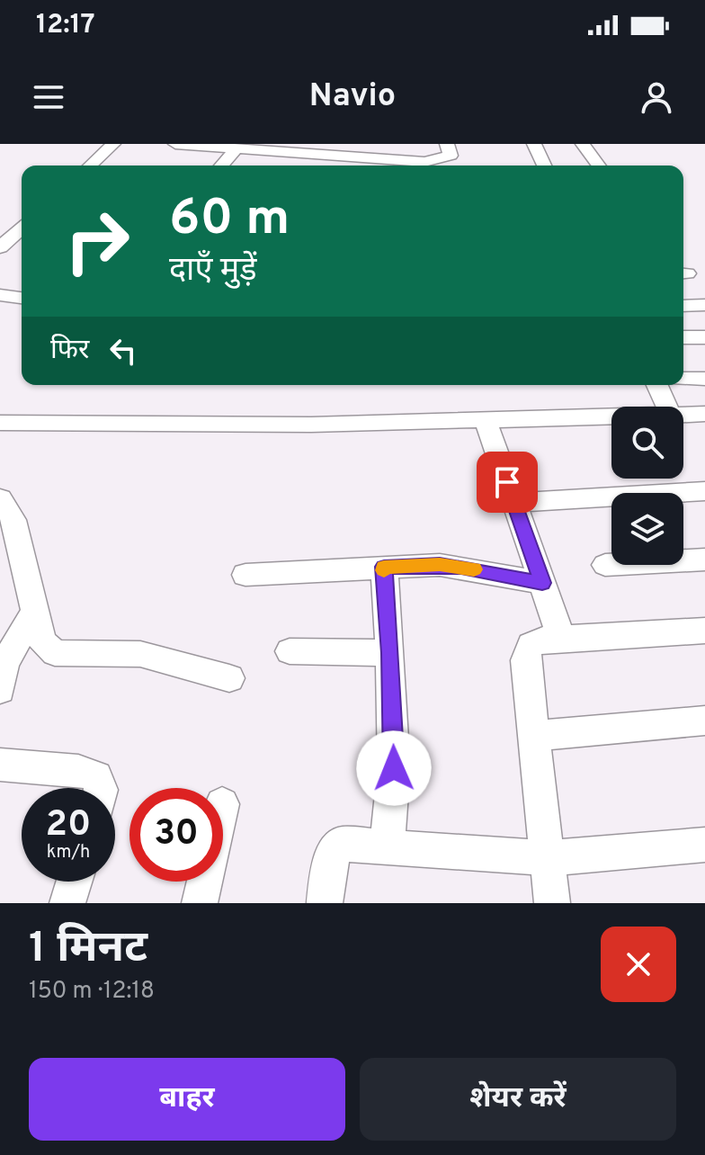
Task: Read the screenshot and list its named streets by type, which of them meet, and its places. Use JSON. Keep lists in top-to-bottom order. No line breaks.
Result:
{"page":{"status":"12:17","header":"Navio","turn":["60 m","दाएँ मुड़ें"],"then":"फिर","speed":"20 km/h","limit":"30","heading":["1 मिनट","150 m · 12:18"],"buttons":["बाहर","शेयर करें"]}}
